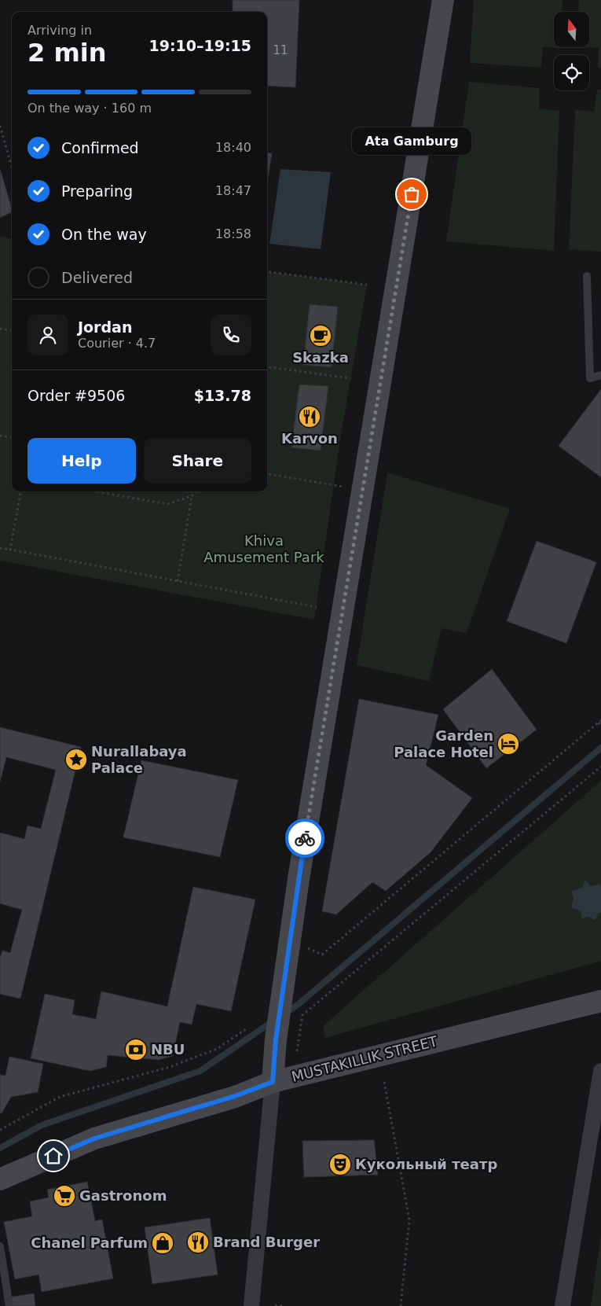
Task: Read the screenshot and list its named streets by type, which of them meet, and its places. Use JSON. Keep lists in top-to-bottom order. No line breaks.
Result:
{"streets":{"main road":["MUSTAKILLIK STREET"]},"parks":["Khiva Amusement Park"],"places":{"other":["Ata Gamburg"],"cafe":["Skazka"],"restaurant":["Karvon","Brand Burger"],"hotel":["Garden Palace Hotel"],"place":["Nurallabaya Palace"],"bank":["NBU"],"theatre":["Кукольный театр"],"supermarket":["Gastronom"],"shop":["Chanel Parfum"]},"house_numbers":["11"],"north":"top","page":{"heading":["2 min","Arriving in","19:10–19:15"],"panel":["Jordan","Courier · 4.7","Order #9506","$13.78"],"bar":"On the way · 160 m","list":[["Confirmed","18:40"],["Preparing","18:47"],["On the way","18:58"],"Delivered"],"bubble":"Ata Gamburg","buttons":["Help","Share"]}}
